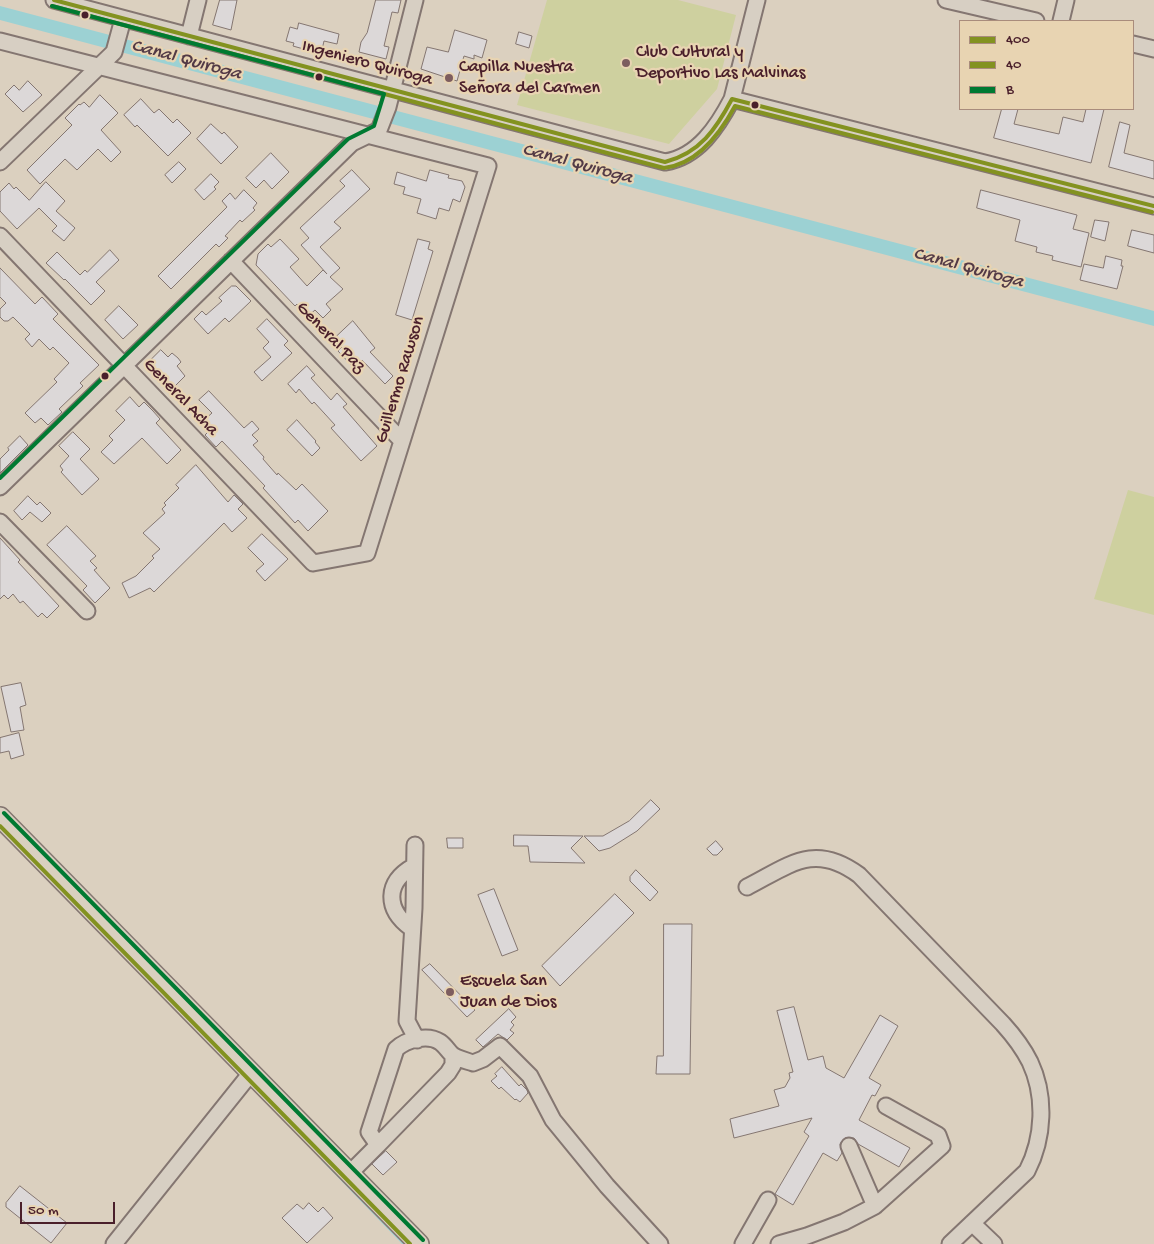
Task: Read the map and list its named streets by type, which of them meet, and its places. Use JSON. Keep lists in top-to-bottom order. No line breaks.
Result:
{"streets":{"street":["Ingeniero Quiroga","General Paz","Guillermo Rawson","General Acha"]},"crossings":[["General Paz","Guillermo Rawson"],["Guillermo Rawson","General Acha"]],"water":["Canal Quiroga"],"places":["Club Cultural y Deportivo Las Malvinas","Capilla Nuestra Señora del Carmen","Escuela San Juan de Dios"],"lines":["transit line 400","transit line 40","transit line B"],"legend":["400","40","B"],"scale_bar":"50 m"}
